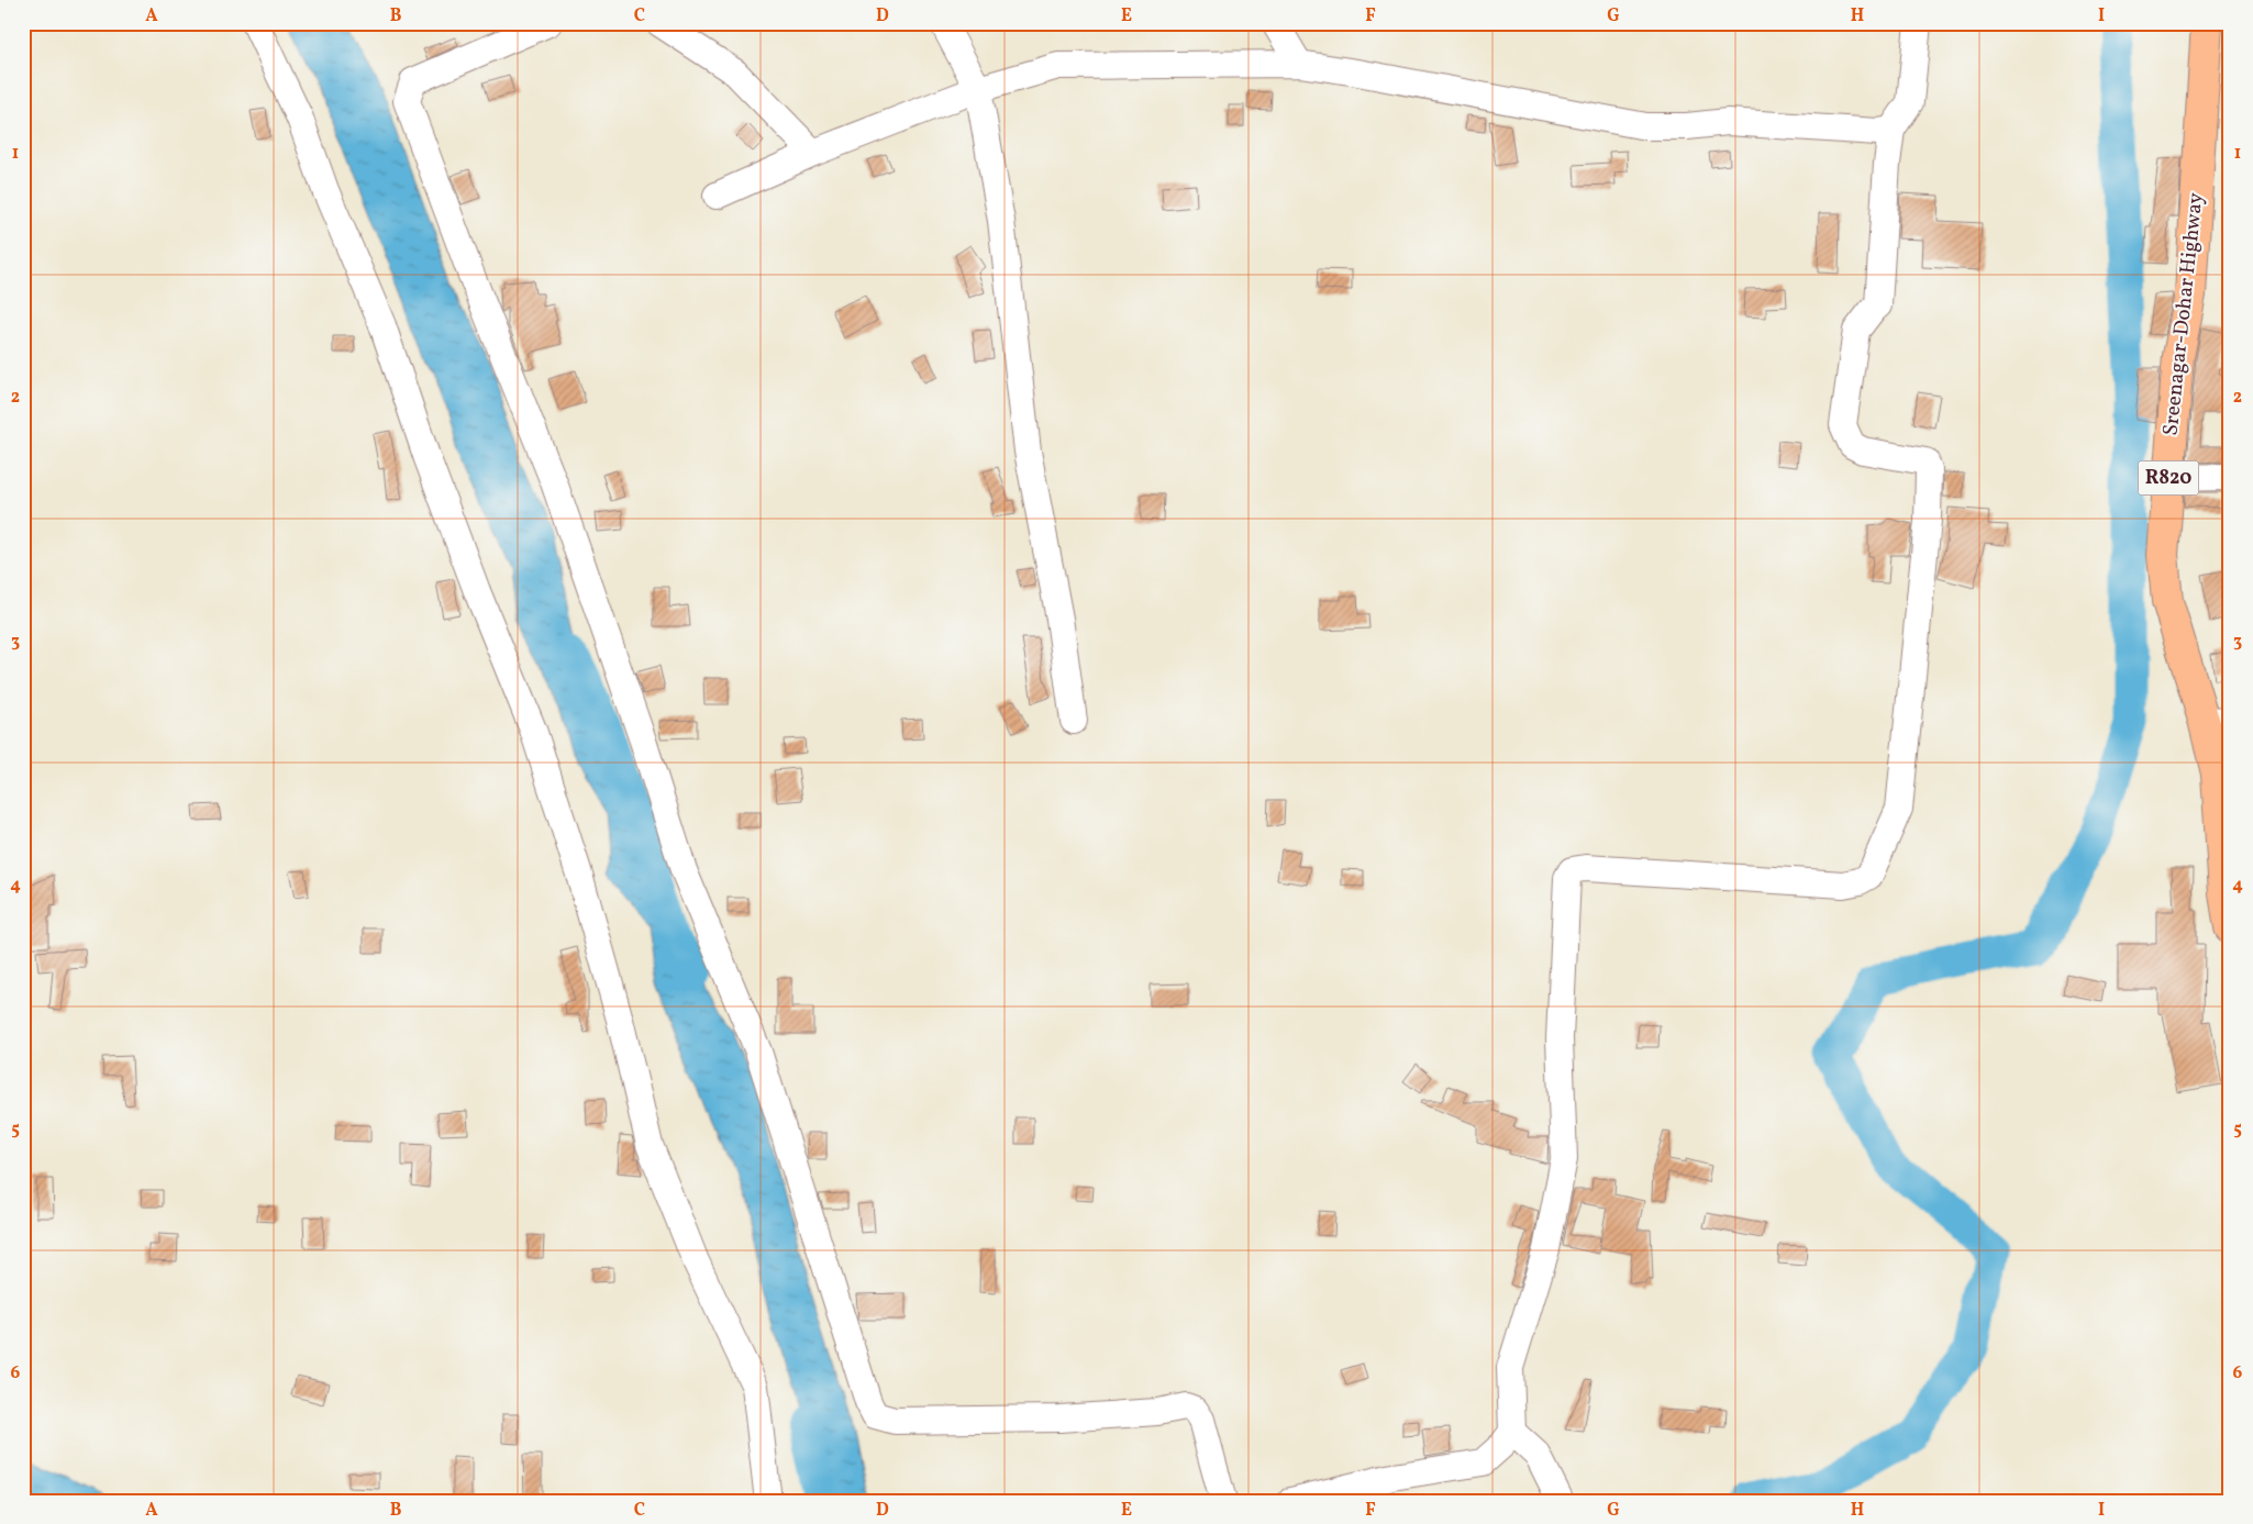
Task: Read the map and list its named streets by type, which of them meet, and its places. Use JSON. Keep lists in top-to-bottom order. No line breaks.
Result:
{"streets":{"main road":["Sreenagar-Dohar Highway","R820"]},"grid":{"columns":["A","B","C","D","E","F","G","H","I"],"rows":["1","2","3","4","5","6"]}}
